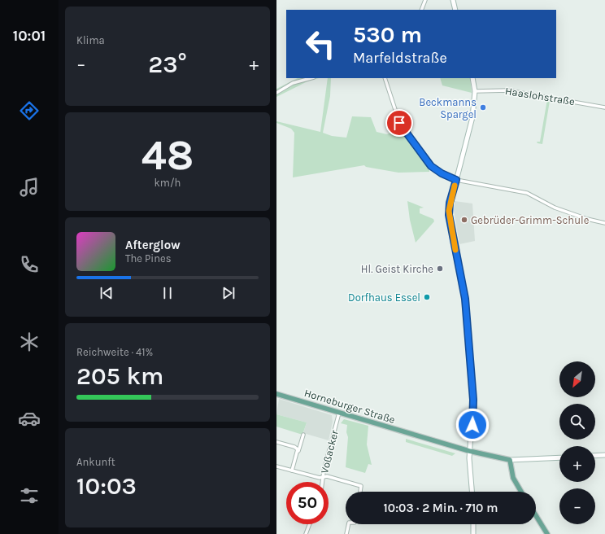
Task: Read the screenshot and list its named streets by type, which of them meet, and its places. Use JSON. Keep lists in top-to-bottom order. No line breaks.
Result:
{"streets":{"main road":["Horneburger Straße"],"street":["Haaslohstraße","Voßacker"]},"crossings":[["Horneburger Straße","Voßacker"]],"places":["Beckmanns Spargel","Gebrüder-Grimm-Schule","Hl. Geist Kirche","Dorfhaus Essel"],"north":"bottom left","page":{"tabs":"10:01","tile":["Klima",["48","km/h"],["Reichweite · 41%","205 km"],["Ankunft","10:03"]],"turn":["530 m","Marfeldstraße"],"heat":["−","23°","+"],"song":["Afterglow","The Pines"],"map_buttons":["+","−"],"limit":"50","trip":"10:03 · 2 Min. · 710 m"}}
